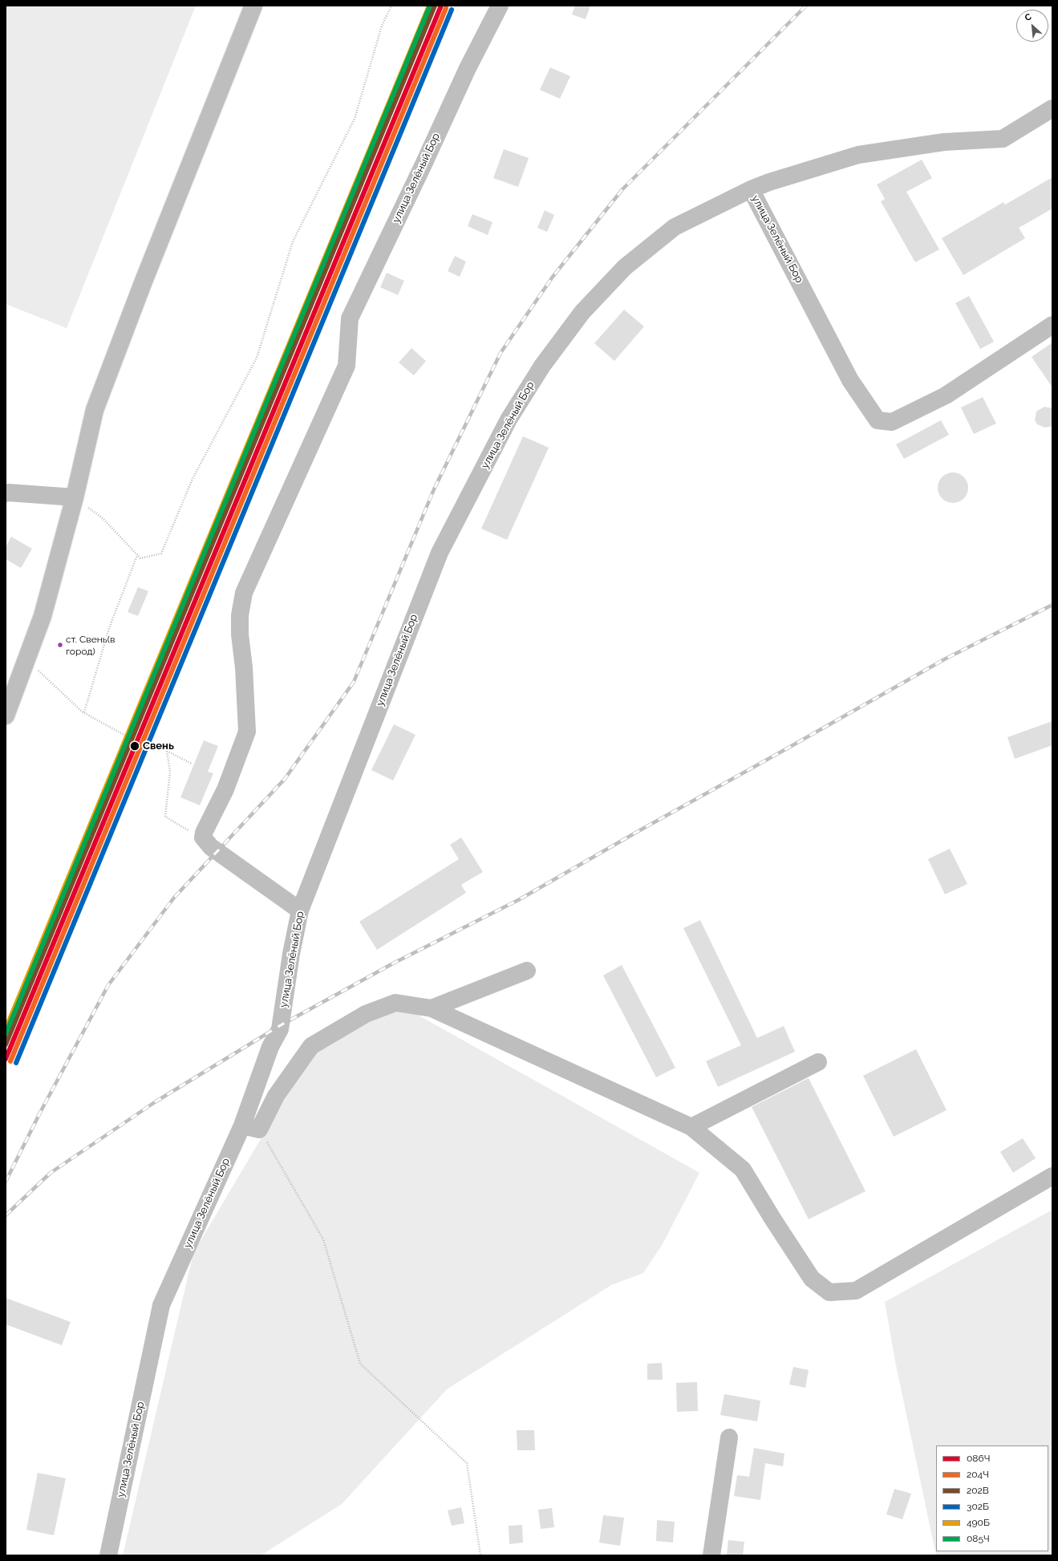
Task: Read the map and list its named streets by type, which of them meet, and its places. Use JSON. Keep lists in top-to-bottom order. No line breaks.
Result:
{"streets":{"street":["улица Зелёный Бор"]},"places":["ст. Свень(в город)","Свень"],"lines":["transit line 086Ч","transit line 202В","transit line 490Б","transit line 085Ч","transit line 204Ч","transit line 302Б"],"legend":["086Ч","204Ч","202В","302Б","490Б","085Ч"],"north":"top left"}
